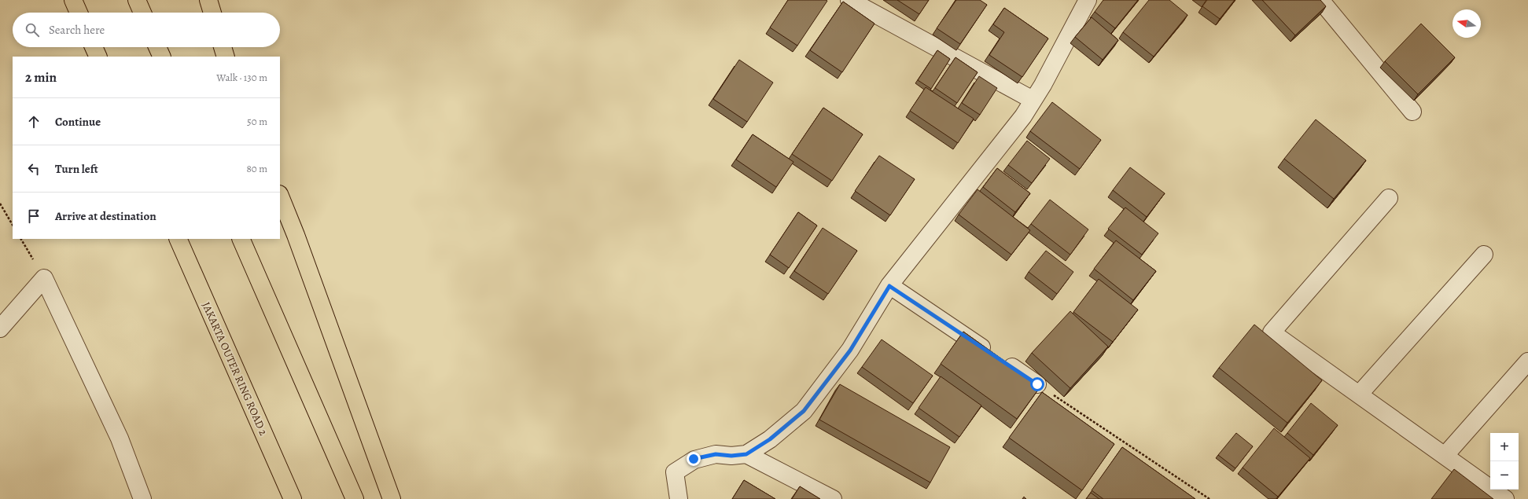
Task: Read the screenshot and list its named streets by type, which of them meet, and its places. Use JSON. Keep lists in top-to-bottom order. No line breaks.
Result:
{"streets":{"highway":["JAKARTA OUTER RING ROAD 2"]},"north":"left","page":{"search":"Search here","heading":["2 min","Walk · 130 m"],"list":[["Continue","50 m"],["Turn left","80 m"],"Arrive at destination"],"map_buttons":["+","−"]}}
